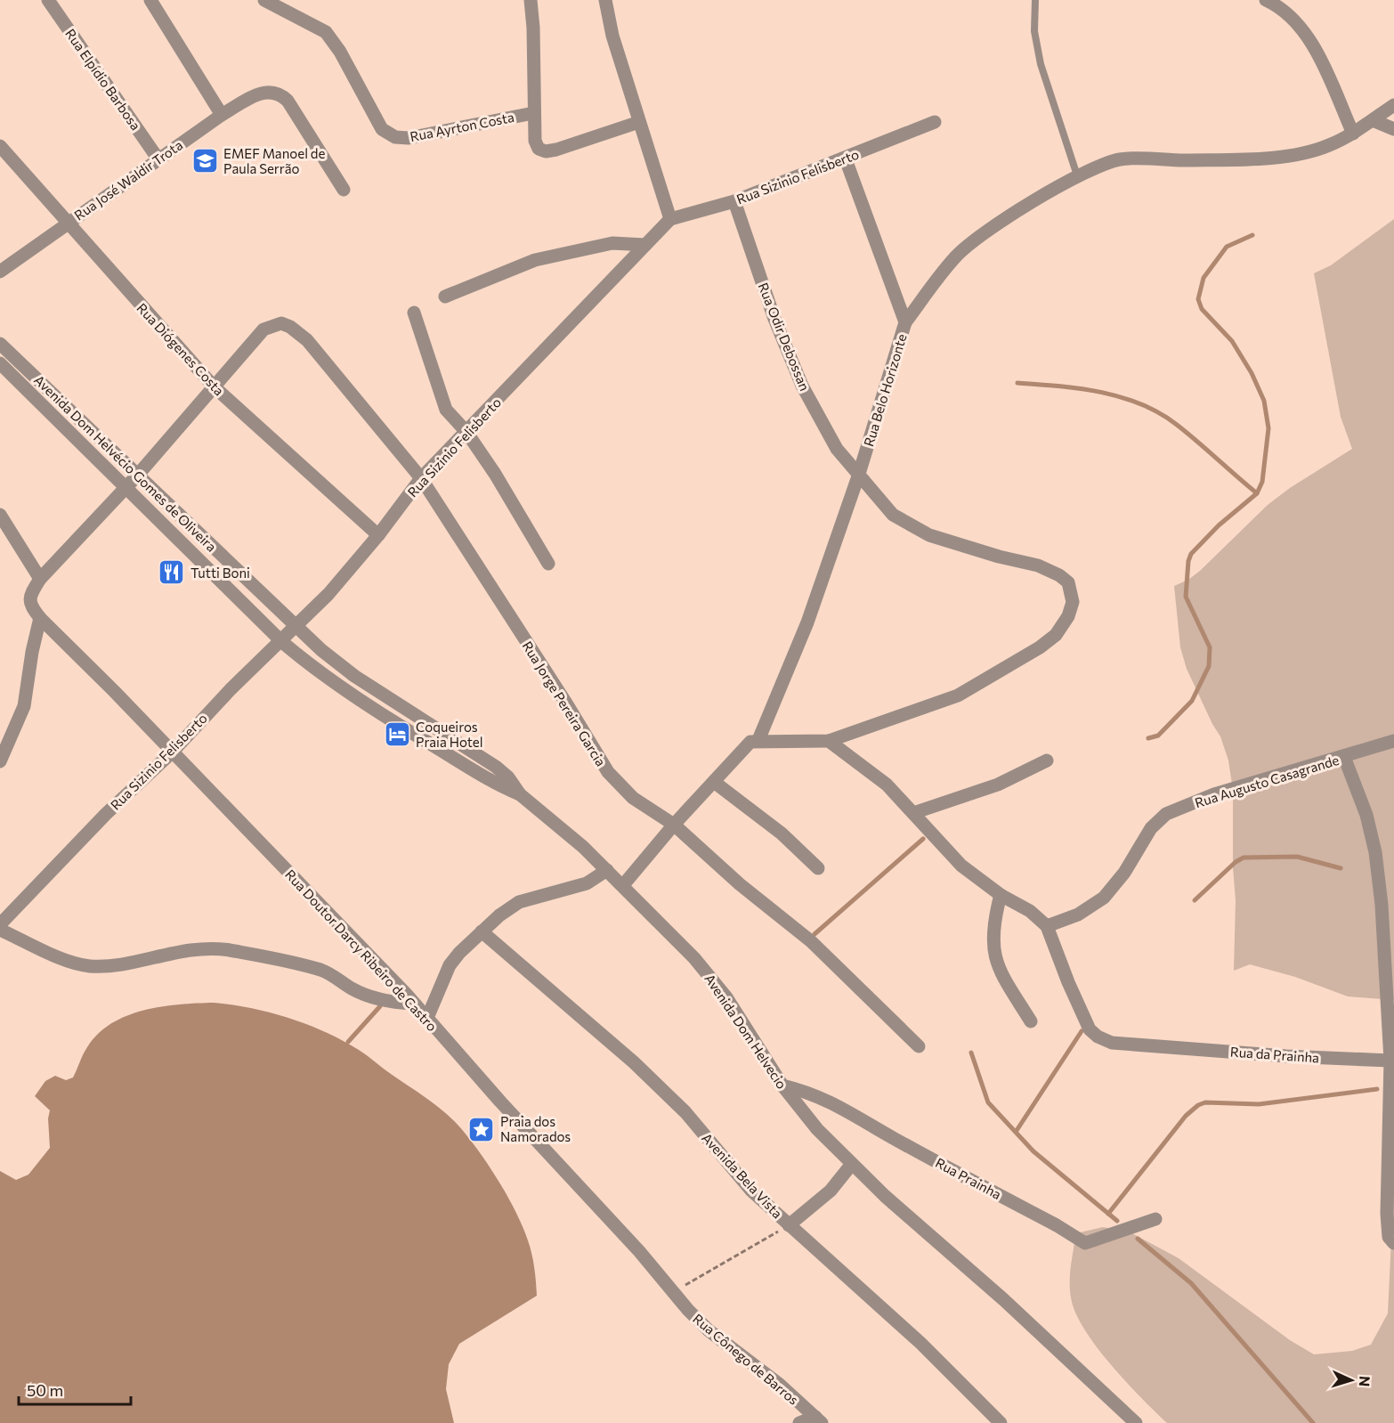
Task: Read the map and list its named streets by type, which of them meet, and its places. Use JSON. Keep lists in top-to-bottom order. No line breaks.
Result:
{"streets":{"street":["Rua Elpídio Barbosa","Rua Ayrton Costa","Rua Sizinio Felisberto","Rua José Waldir Trota","Rua Odir Debossan","Rua Diógenes Costa","Rua Belo Horizonte","Avenida Dom Helvécio Gomes de Oliveira","Rua Jorge Pereira Garcia","Rua Augusto Casagrande","Rua Doutor Darcy Ribeiro de Castro","Avenida Dom Helvecio","Rua da Prainha","Avenida Bela Vista","Rua Prainha","Rua Cônego de Barros"]},"crossings":[["Rua Elpídio Barbosa","Rua José Waldir Trota"],["Rua Sizinio Felisberto","Rua Odir Debossan"],["Rua Sizinio Felisberto","Rua Diógenes Costa"],["Rua Sizinio Felisberto","Rua Belo Horizonte"],["Rua Sizinio Felisberto","Avenida Dom Helvécio Gomes de Oliveira"],["Rua Sizinio Felisberto","Rua Jorge Pereira Garcia"],["Rua Sizinio Felisberto","Rua Doutor Darcy Ribeiro de Castro"],["Rua José Waldir Trota","Rua Diógenes Costa"],["Rua Odir Debossan","Rua Belo Horizonte"],["Rua Diógenes Costa","Rua Jorge Pereira Garcia"],["Avenida Dom Helvécio Gomes de Oliveira","Avenida Dom Helvecio"],["Rua Augusto Casagrande","Rua da Prainha"],["Rua Doutor Darcy Ribeiro de Castro","Rua Cônego de Barros"],["Avenida Dom Helvecio","Rua Prainha"]],"places":{"school or university":["EMEF Manoel de Paula Serrão"],"restaurant":["Tutti Boni"],"hotel":["Coqueiros Praia Hotel"],"place":["Praia dos Namorados"]},"scale_bar":"50 m","north":"right"}
